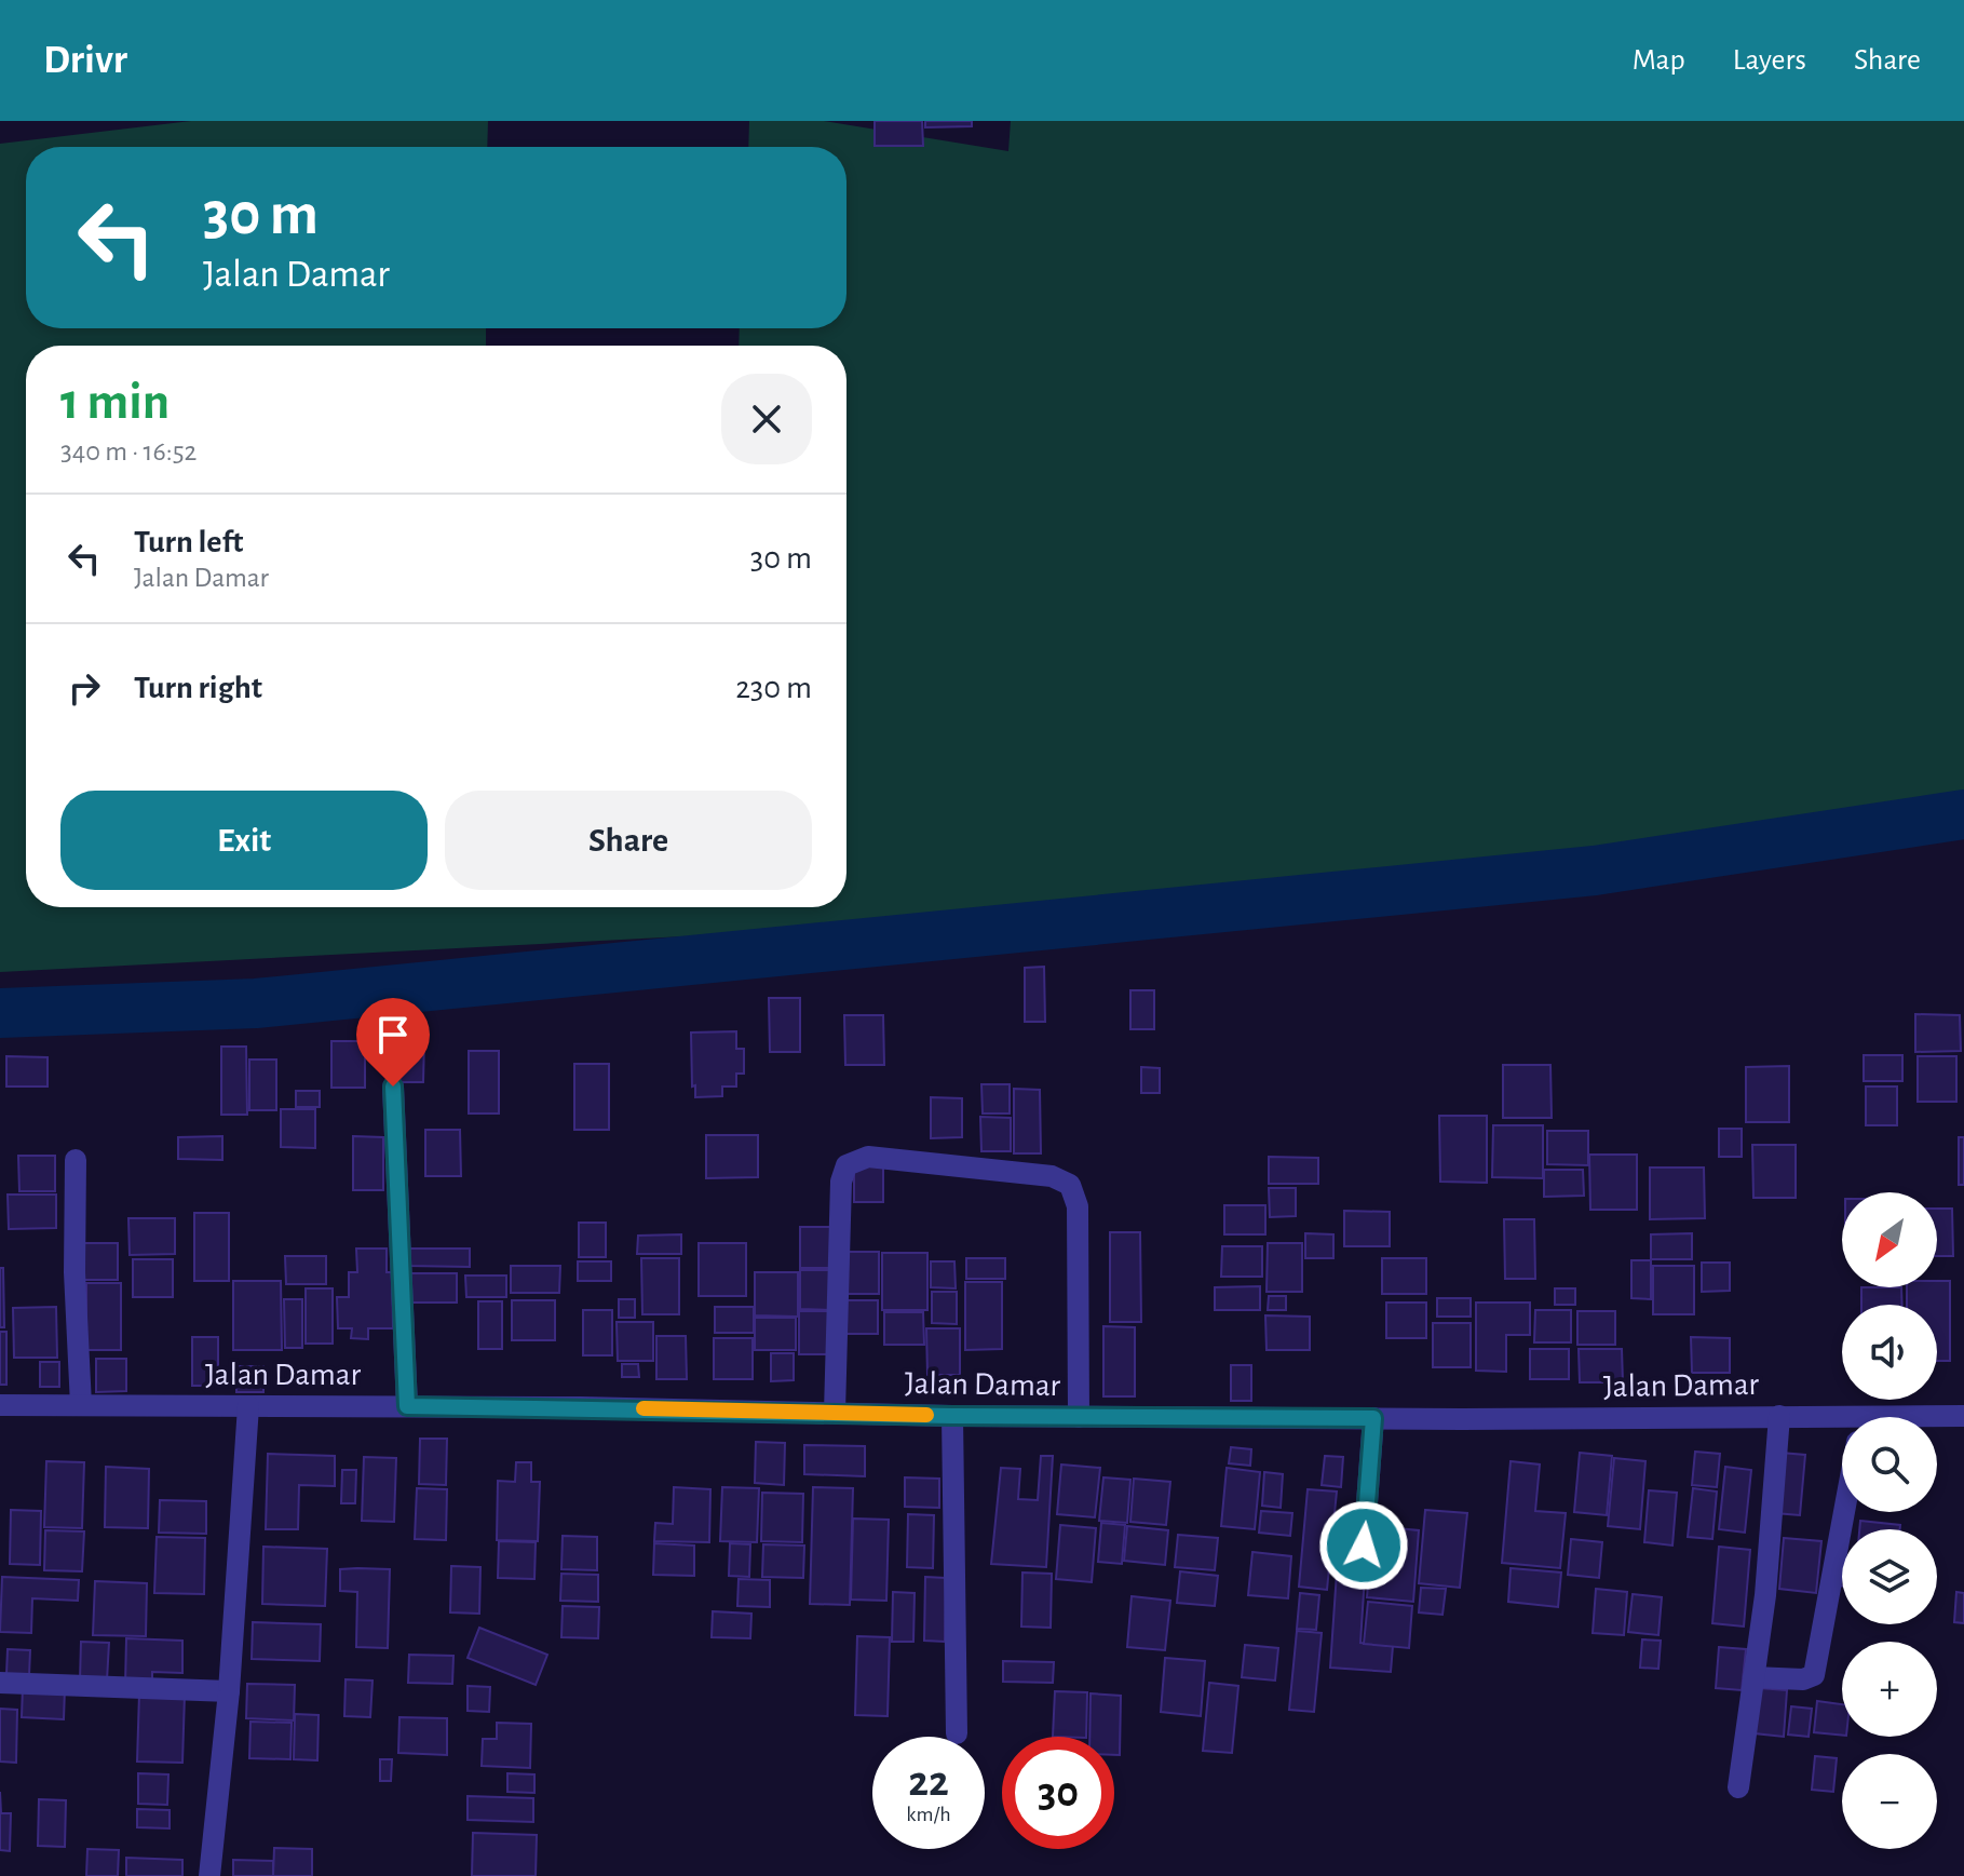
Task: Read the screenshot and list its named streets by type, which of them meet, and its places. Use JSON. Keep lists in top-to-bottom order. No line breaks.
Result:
{"streets":{"street":["Jalan Damar"]},"north":"bottom left","page":{"header":"Drivr","nav":["Map","Layers","Share"],"turn":["30 m","Jalan Damar"],"heading":["1 min","340 m · 16:52"],"list":[{"name":"Turn left","note":"Jalan Damar","value":"30 m"},{"name":"Turn right","value":"230 m"}],"buttons":["Exit","Share"],"map_buttons":["+","−"],"speed":"22 km/h","limit":"30"}}
